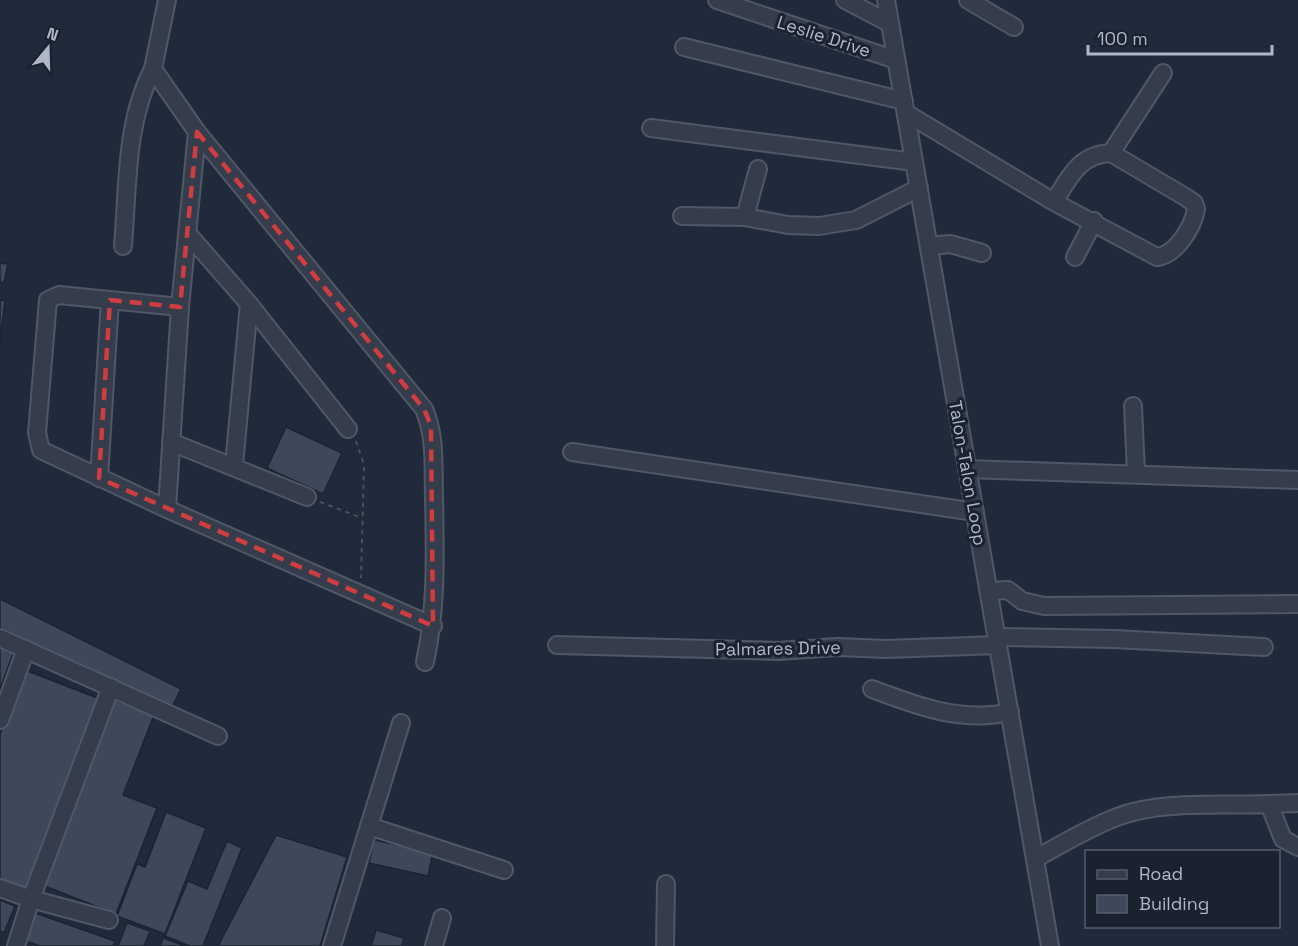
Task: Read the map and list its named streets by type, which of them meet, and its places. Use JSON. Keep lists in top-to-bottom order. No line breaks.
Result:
{"streets":{"street":["Leslie Drive","Talon-Talon Loop","Palmares Drive"]},"crossings":[["Leslie Drive","Talon-Talon Loop"],["Talon-Talon Loop","Palmares Drive"]],"legend":["Road","Building"],"scale_bar":"100 m","north":"top"}
